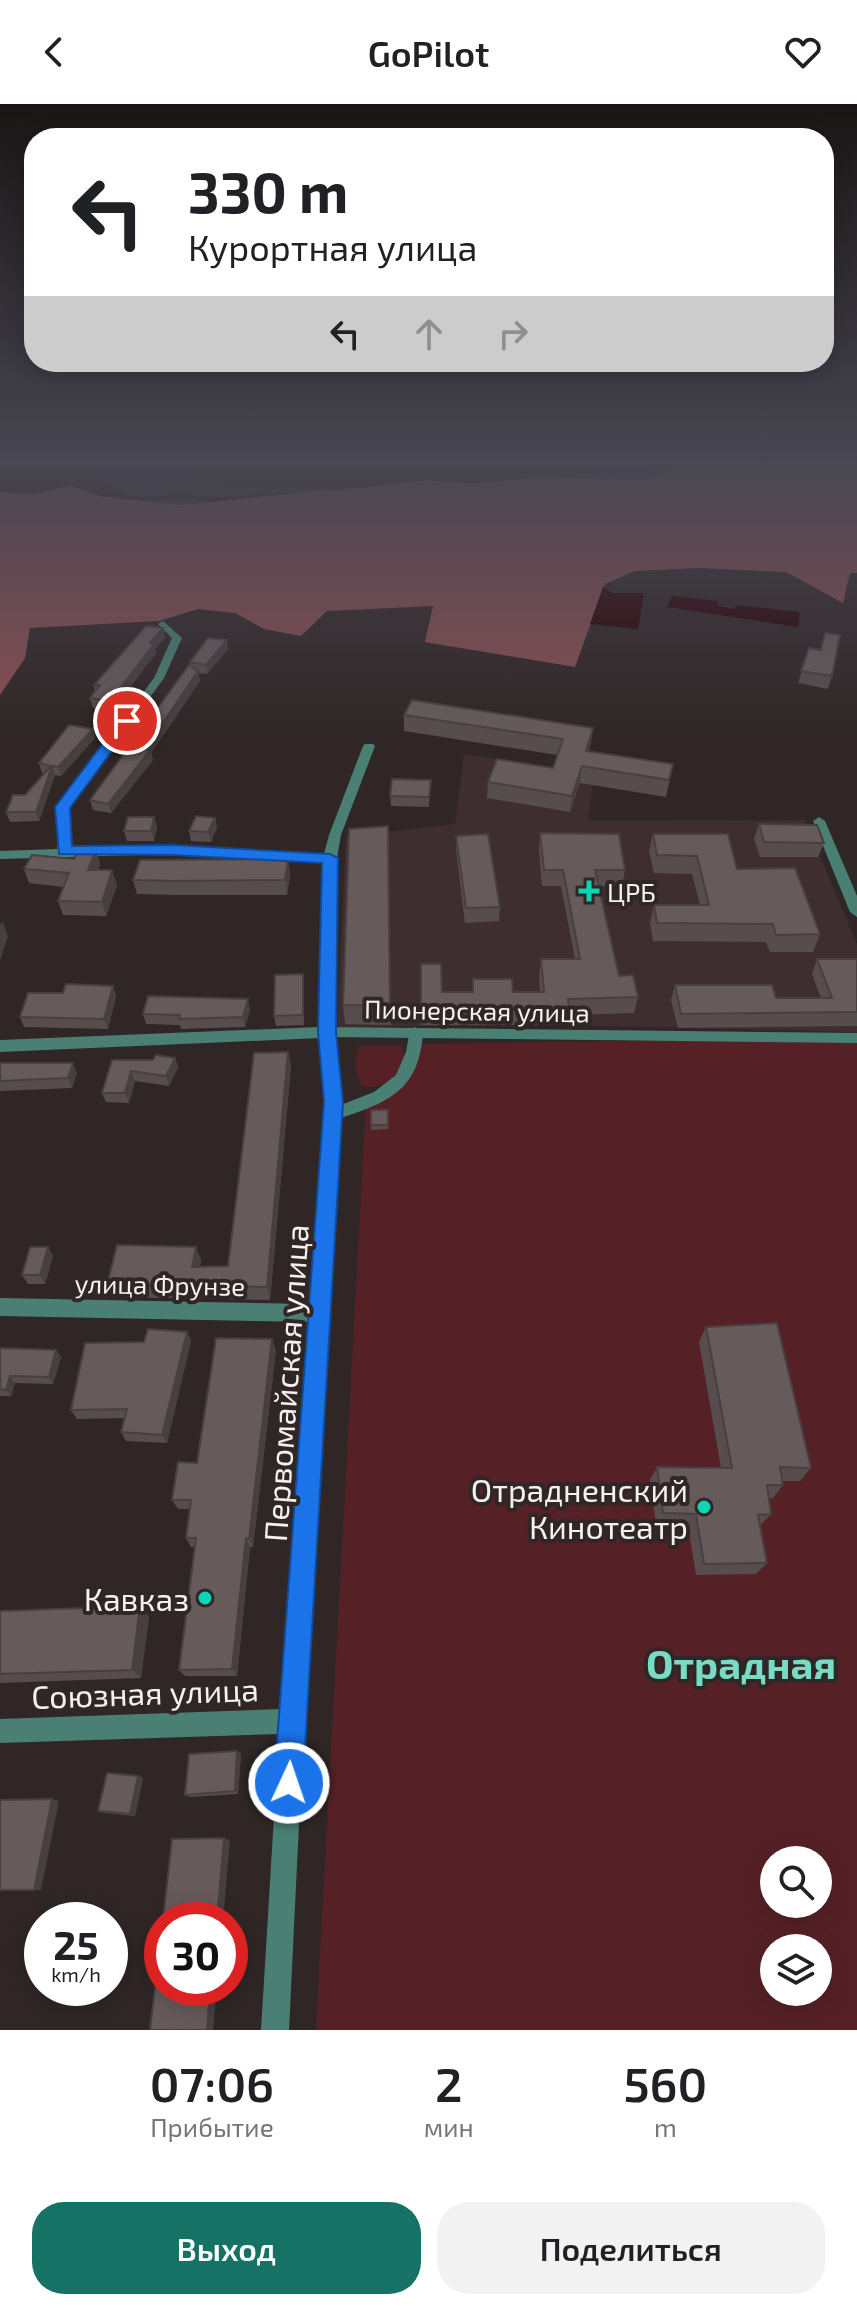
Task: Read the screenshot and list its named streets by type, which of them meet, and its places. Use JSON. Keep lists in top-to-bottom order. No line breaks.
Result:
{"streets":{"street":["Пионерская улица","улица Фрунзе","Первомайская улица","Союзная улица"]},"crossings":[["Пионерская улица","Первомайская улица"],["улица Фрунзе","Первомайская улица"],["Первомайская улица","Союзная улица"]],"districts":["Отрадная"],"places":{"health":["ЦРБ"],"other":["Отрадненский Кинотеатр","Кавказ"]},"page":{"header":"GoPilot","turn":["330 m","Курортная улица"],"speed":"25 km/h","limit":"30","eta":["07:06","Прибытие","2","мин","560","m"],"buttons":["Выход","Поделиться"]}}
